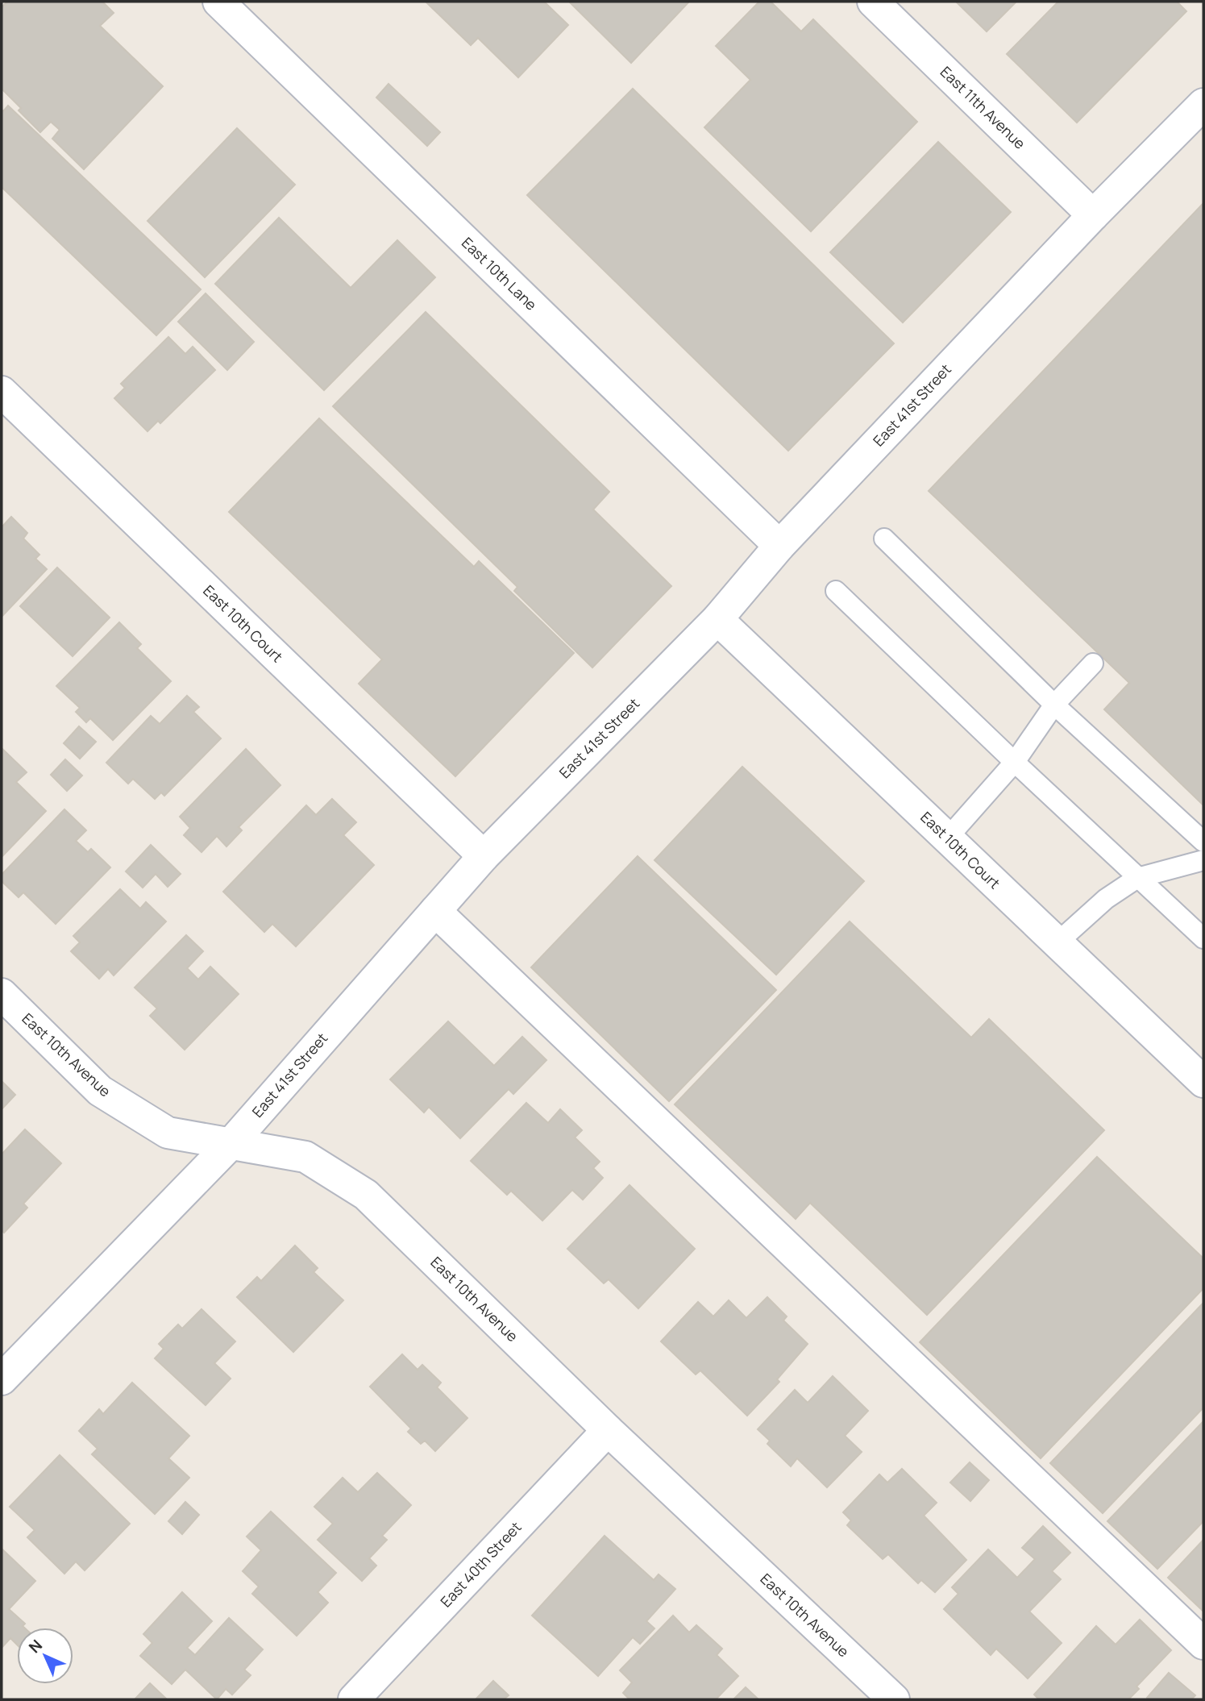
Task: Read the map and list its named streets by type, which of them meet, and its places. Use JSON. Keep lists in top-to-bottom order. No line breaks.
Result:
{"streets":{"street":["East 11th Avenue","East 10th Lane","East 41st Street","East 10th Court","East 10th Avenue","East 40th Street"]},"crossings":[["East 11th Avenue","East 41st Street"],["East 10th Lane","East 41st Street"],["East 41st Street","East 10th Court"],["East 41st Street","East 10th Avenue"],["East 10th Avenue","East 40th Street"]],"north":"top left"}
